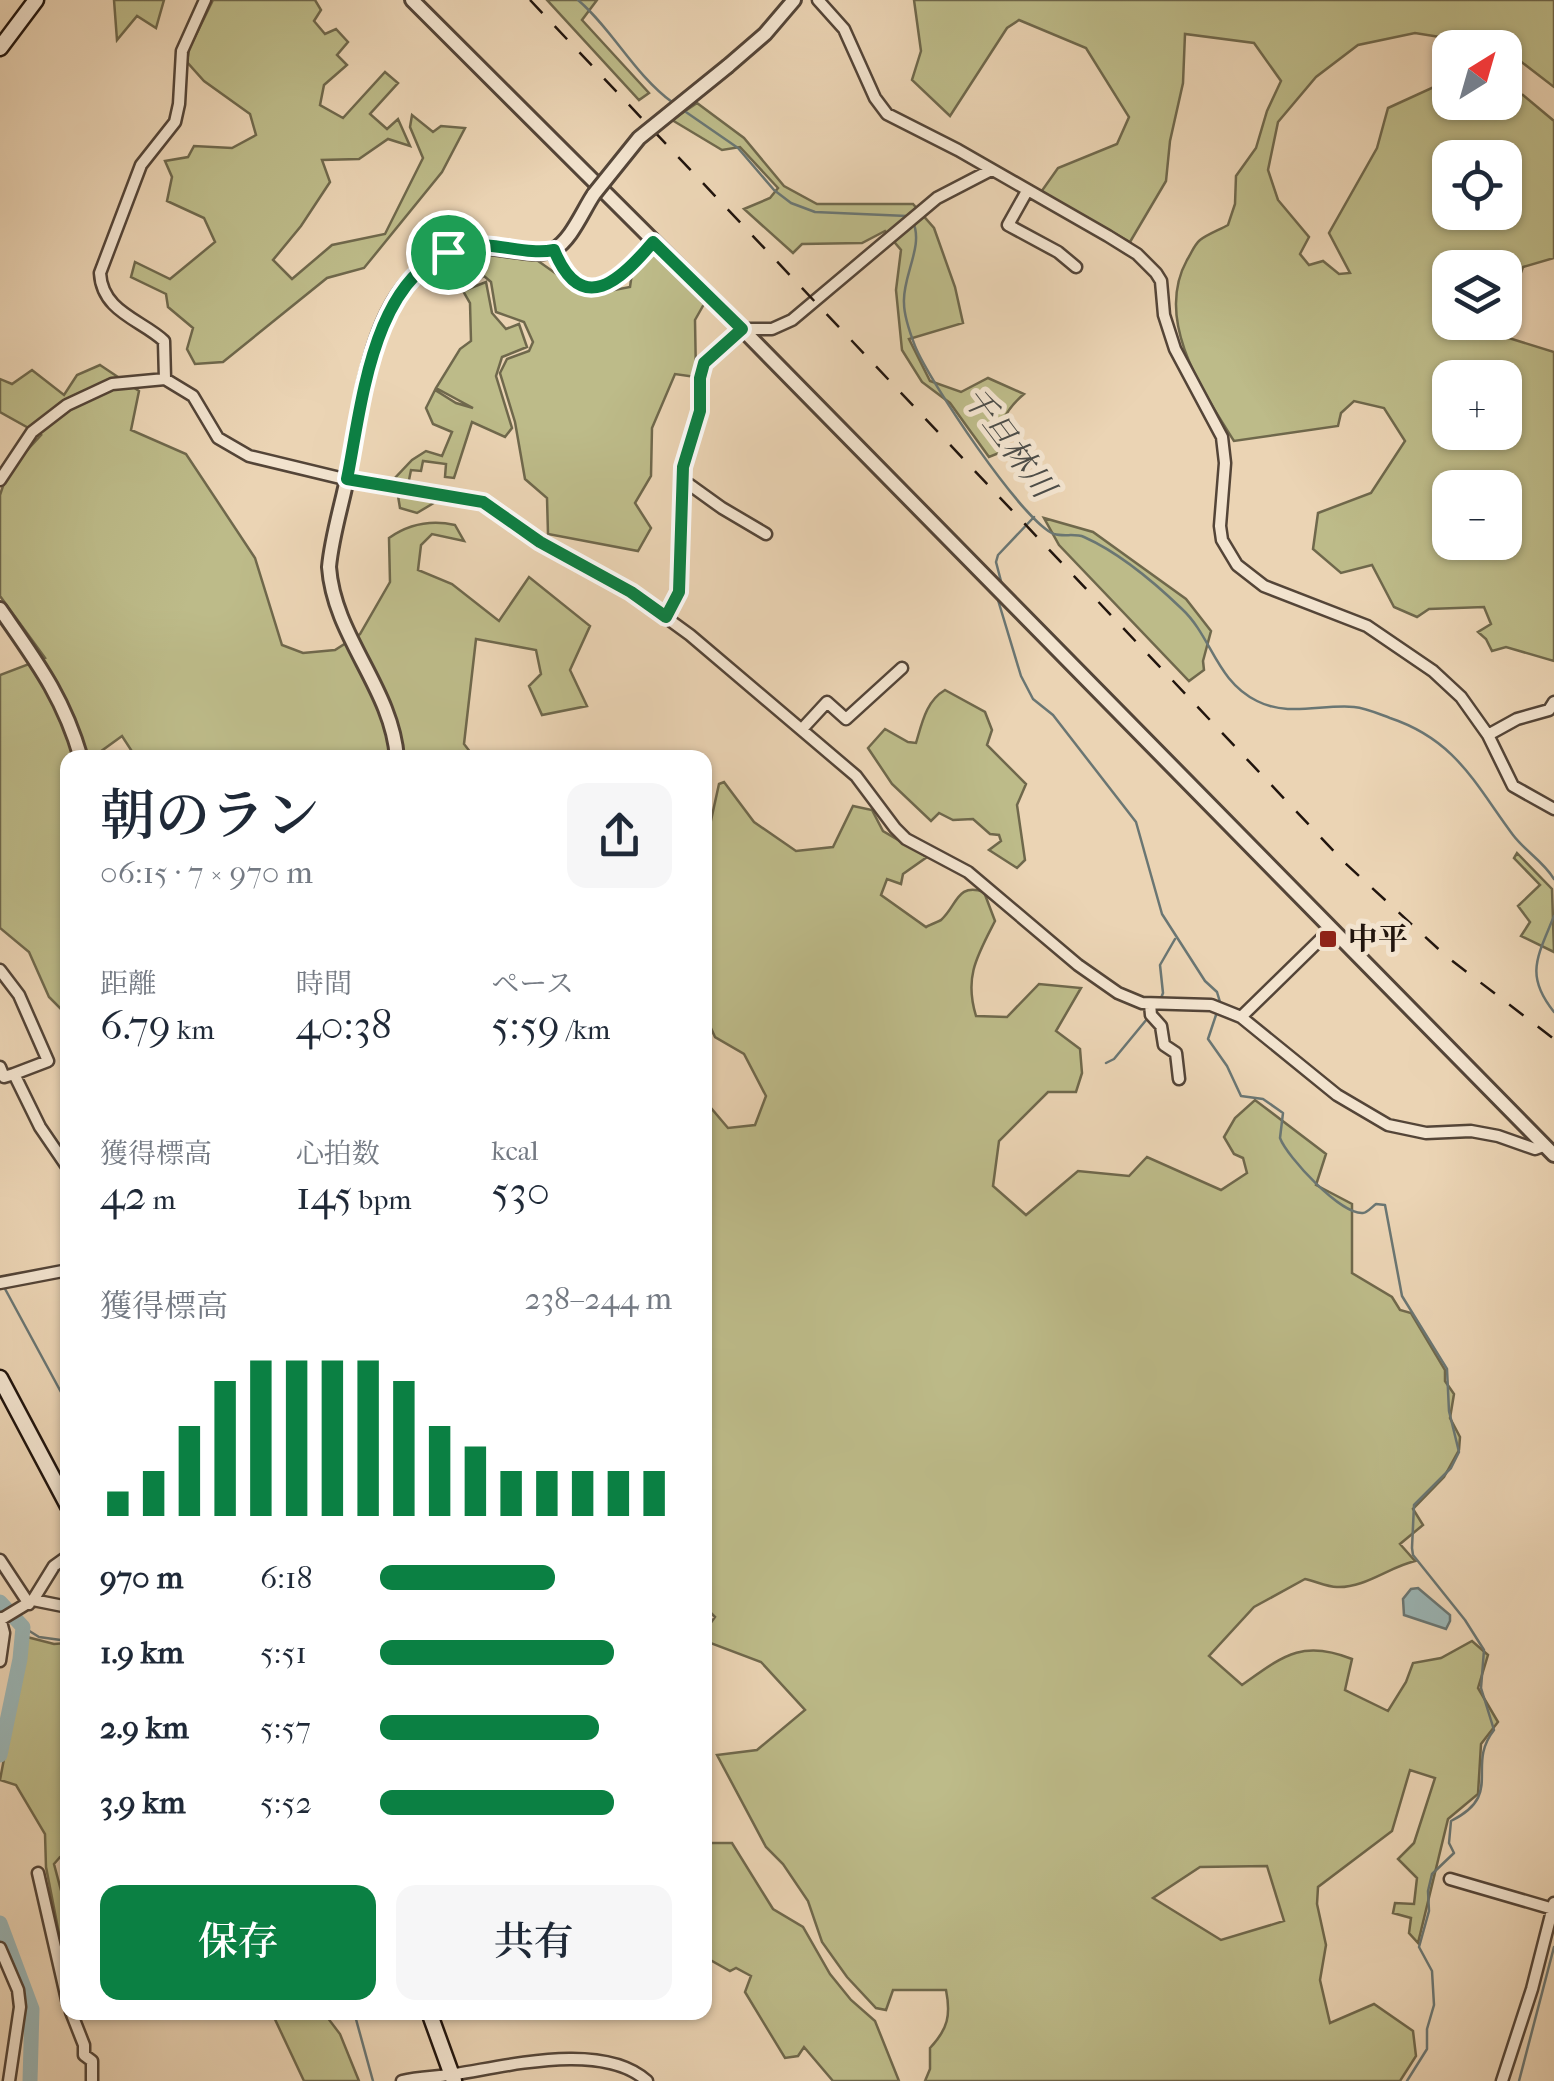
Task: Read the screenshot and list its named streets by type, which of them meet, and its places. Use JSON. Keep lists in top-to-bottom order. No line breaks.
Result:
{"water":["千旦林川"],"places":{"transit":["中平"]},"north":"top right","page":{"map_buttons":["+","−"],"heading":["朝のラン","06:15 · 7 × 970 m"],"stats":[["距離","6.79 km"],["時間","40:38"],["ペース","5:59 /km"],["獲得標高","42 m"],["心拍数","145 bpm"],["kcal","530"]],"chart":["獲得標高","238–244 m"],"list":[{"name":"970 m","note":"6:18"},{"name":"1.9 km","note":"5:51"},{"name":"2.9 km","note":"5:57"},{"name":"3.9 km","note":"5:52"}],"buttons":["保存","共有"]}}
